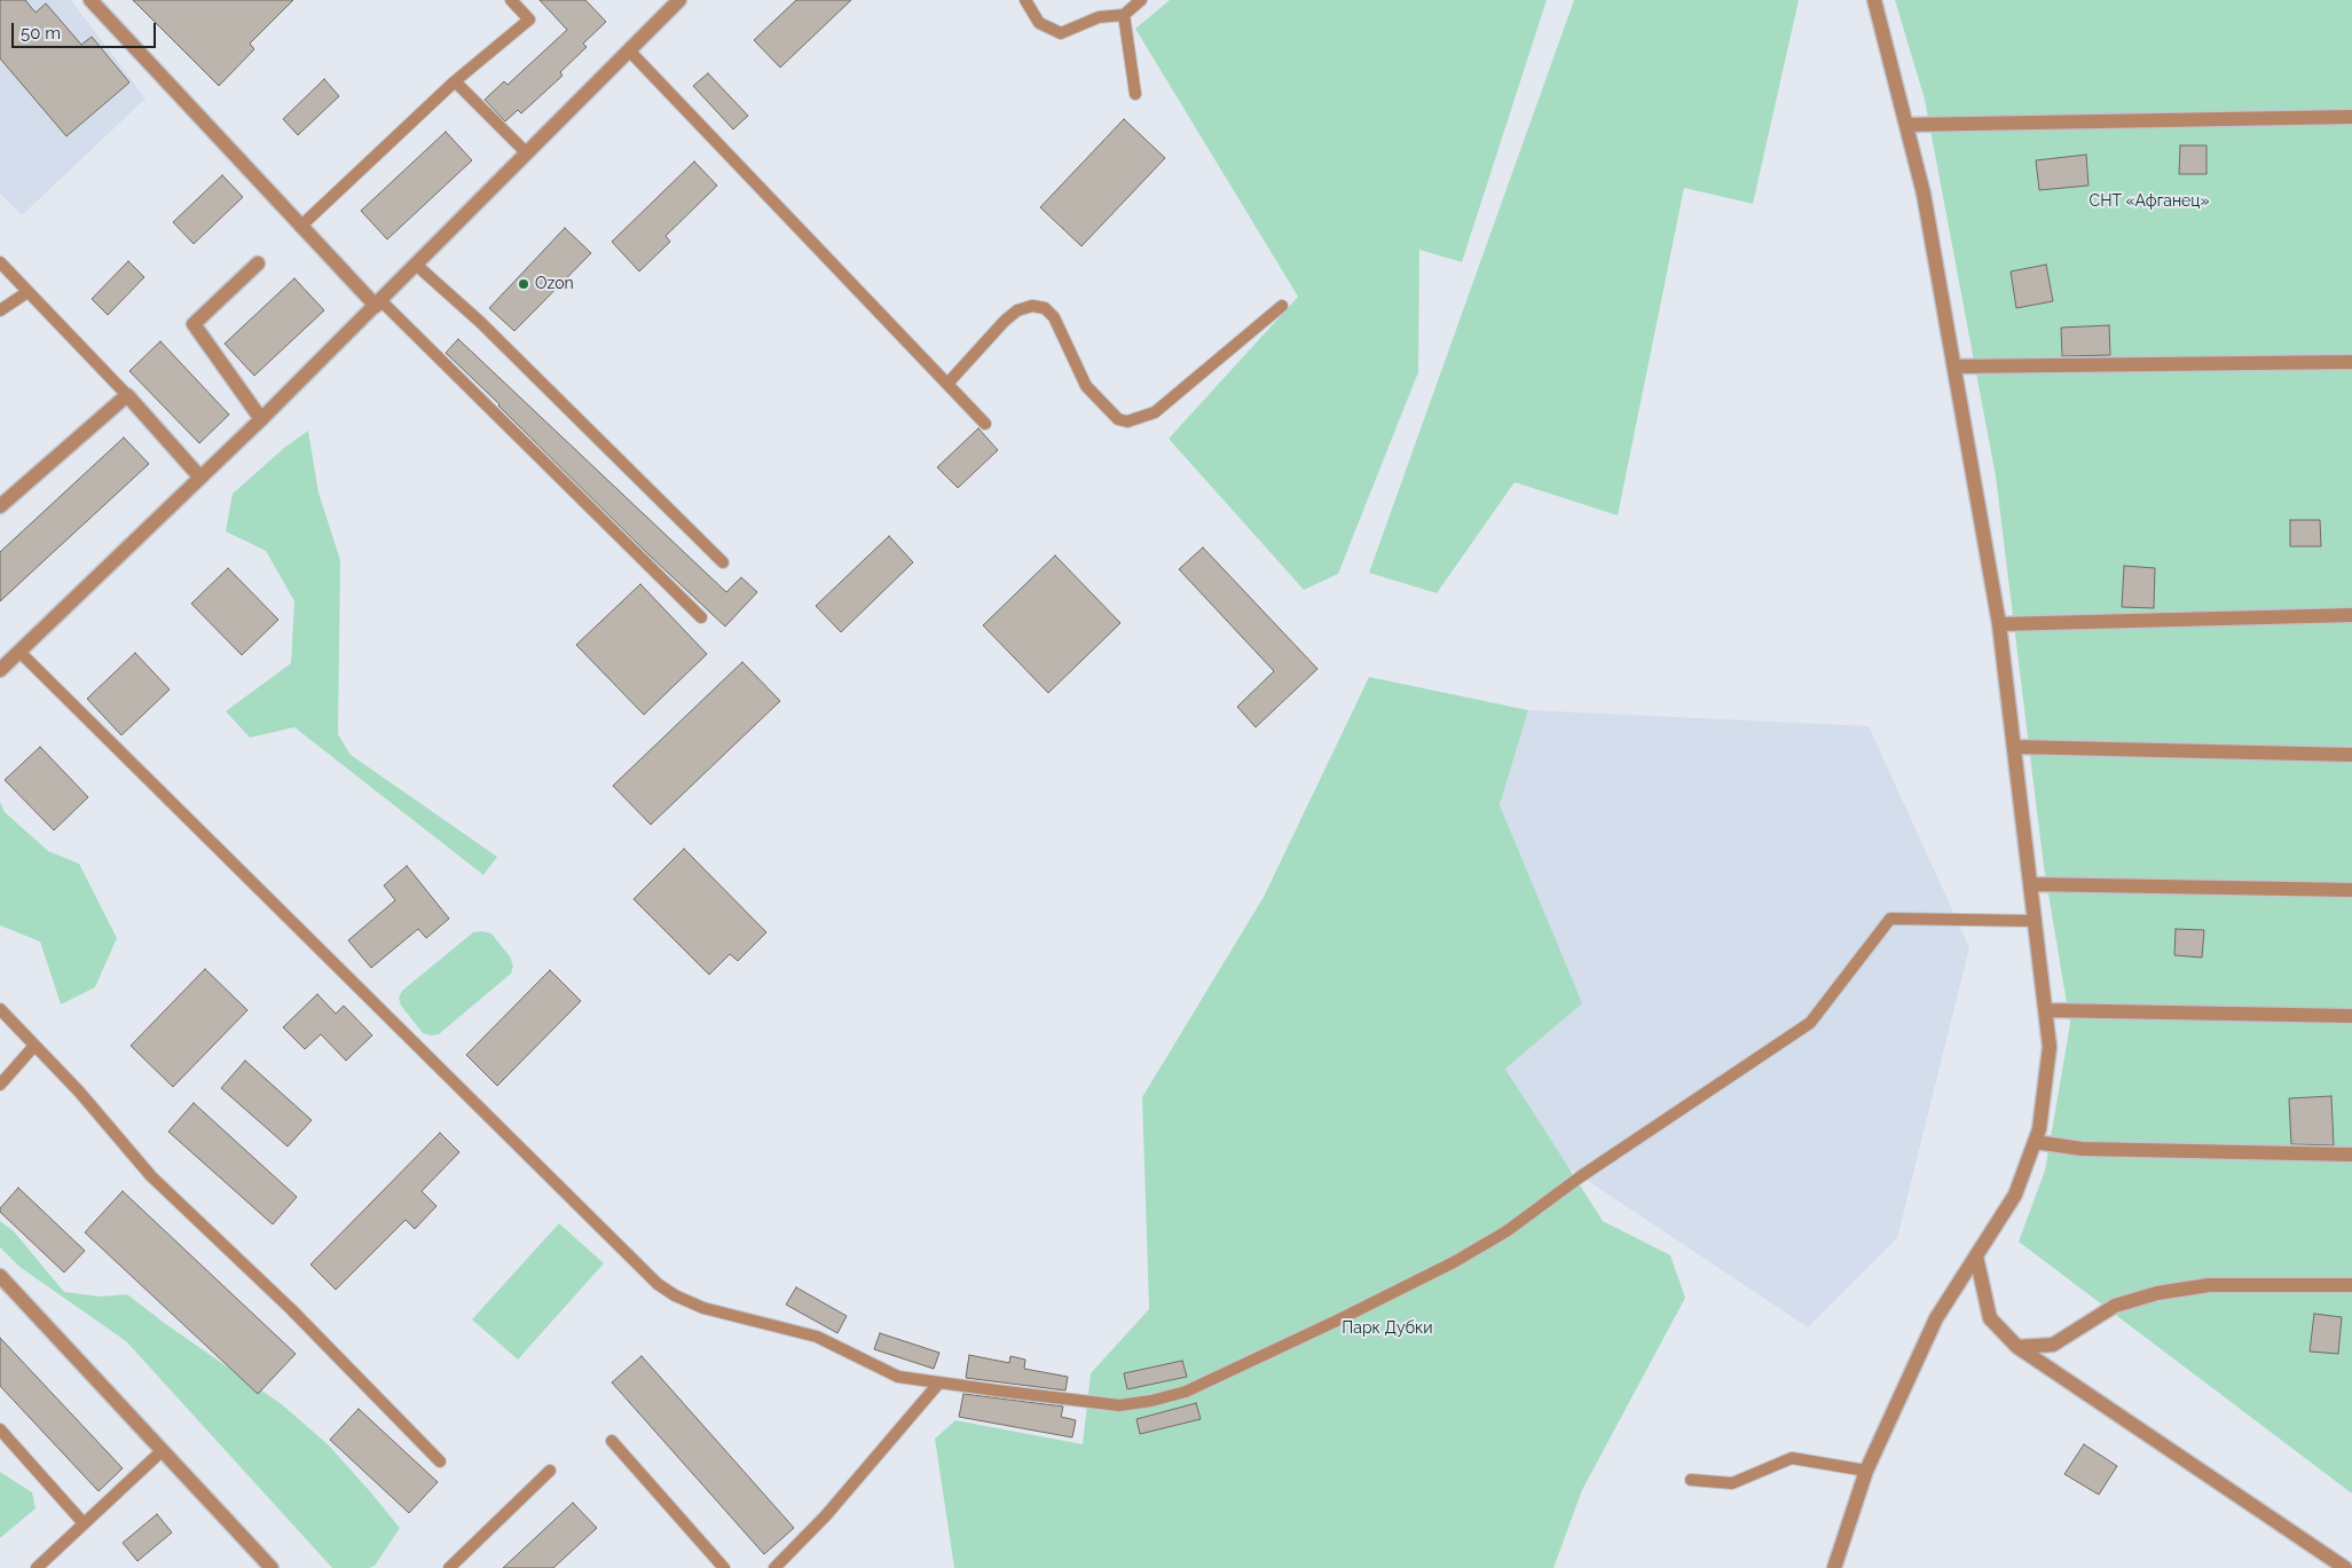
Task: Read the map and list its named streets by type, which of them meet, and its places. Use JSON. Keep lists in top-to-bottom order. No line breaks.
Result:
{"parks":["СНТ «Афганец»","Парк Дубки"],"places":["Ozon"],"scale_bar":"50 m"}
